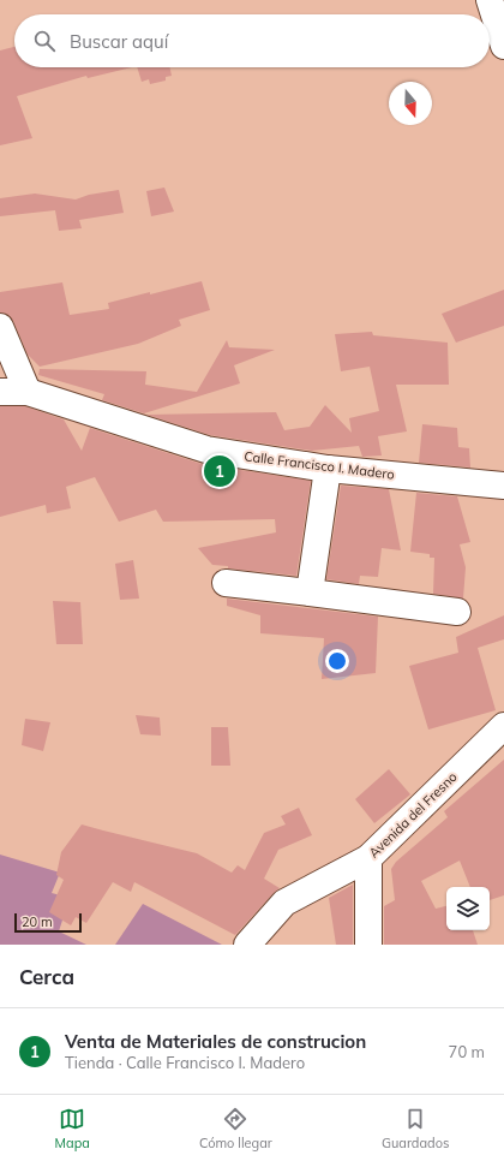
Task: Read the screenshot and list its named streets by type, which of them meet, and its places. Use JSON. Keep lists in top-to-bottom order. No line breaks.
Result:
{"streets":{"street":["Calle Francisco I. Madero","Avenida del Fresno"]},"scale_bar":"20 m","north":"bottom","page":{"search":"Buscar aquí","pins":"1","scale":"20 m","heading":"Cerca","list":[{"mark":"1","name":"Venta de Materiales de construcion","note":"Tienda · Calle Francisco I. Madero","value":"70 m"}],"nav":["Mapa","Cómo llegar","Guardados"]}}
